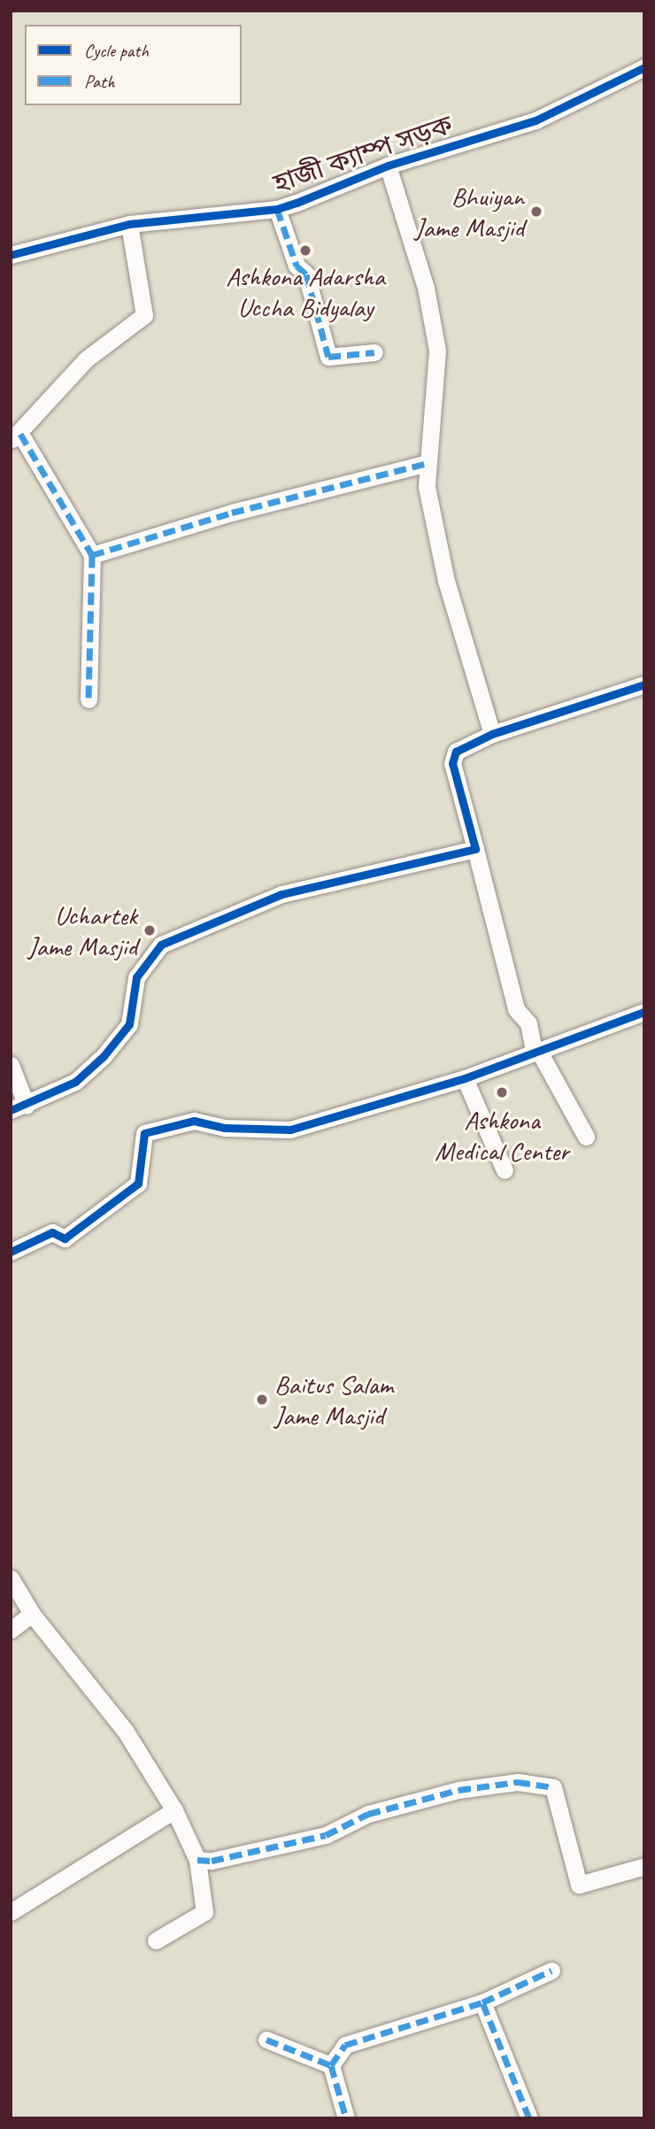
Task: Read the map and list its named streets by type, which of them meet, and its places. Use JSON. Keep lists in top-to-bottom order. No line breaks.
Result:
{"streets":{"street":["হাজী ক্যাম্প সড়ক"]},"places":["Bhuiyan Jame Masjid","Ashkona Adarsha Uccha Bidyalay","Uchartek Jame Masjid","Ashkona Medical Center","Baitus Salam Jame Masjid"],"legend":["Cycle path","Path"]}
